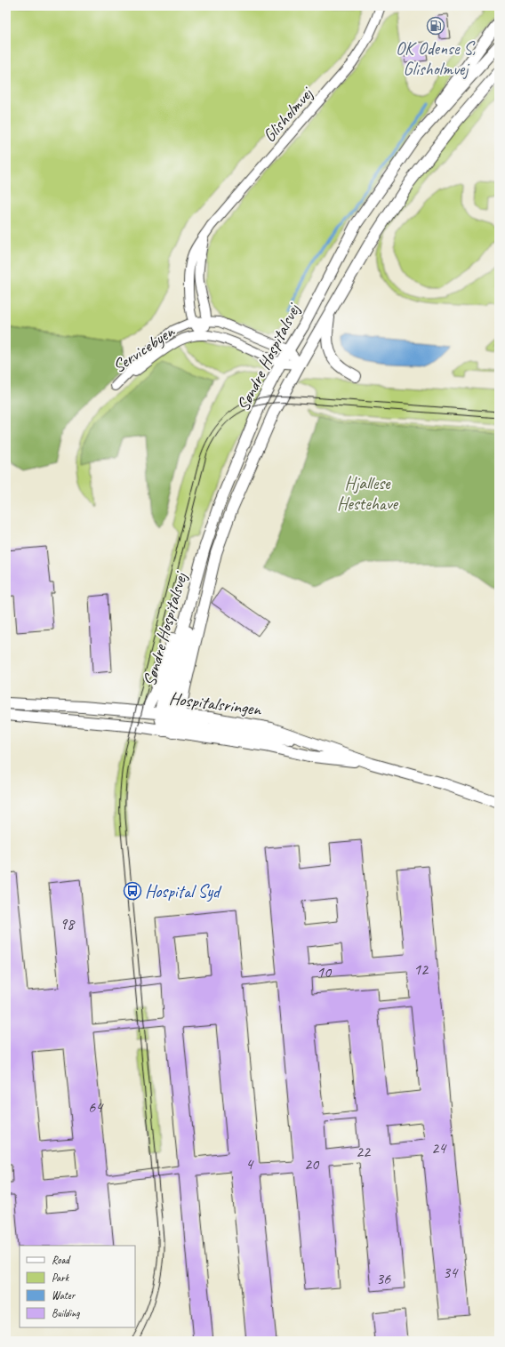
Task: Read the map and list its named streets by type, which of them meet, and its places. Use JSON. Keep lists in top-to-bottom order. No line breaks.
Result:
{"streets":{"street":["Glisholmvej","Servicebyen","Søndre Hospitalsvej","Hospitalsringen"]},"crossings":[["Glisholmvej","Servicebyen"],["Søndre Hospitalsvej","Hospitalsringen"]],"parks":["Hjallese Hestehave"],"places":{"fuel station":["OK Odense S, Glisholmvej"],"bus stop":["Hospital Syd"]},"house_numbers":["98","12","10","64","24","22","4","20","34","36"],"legend":["Road","Park","Water","Building"]}
